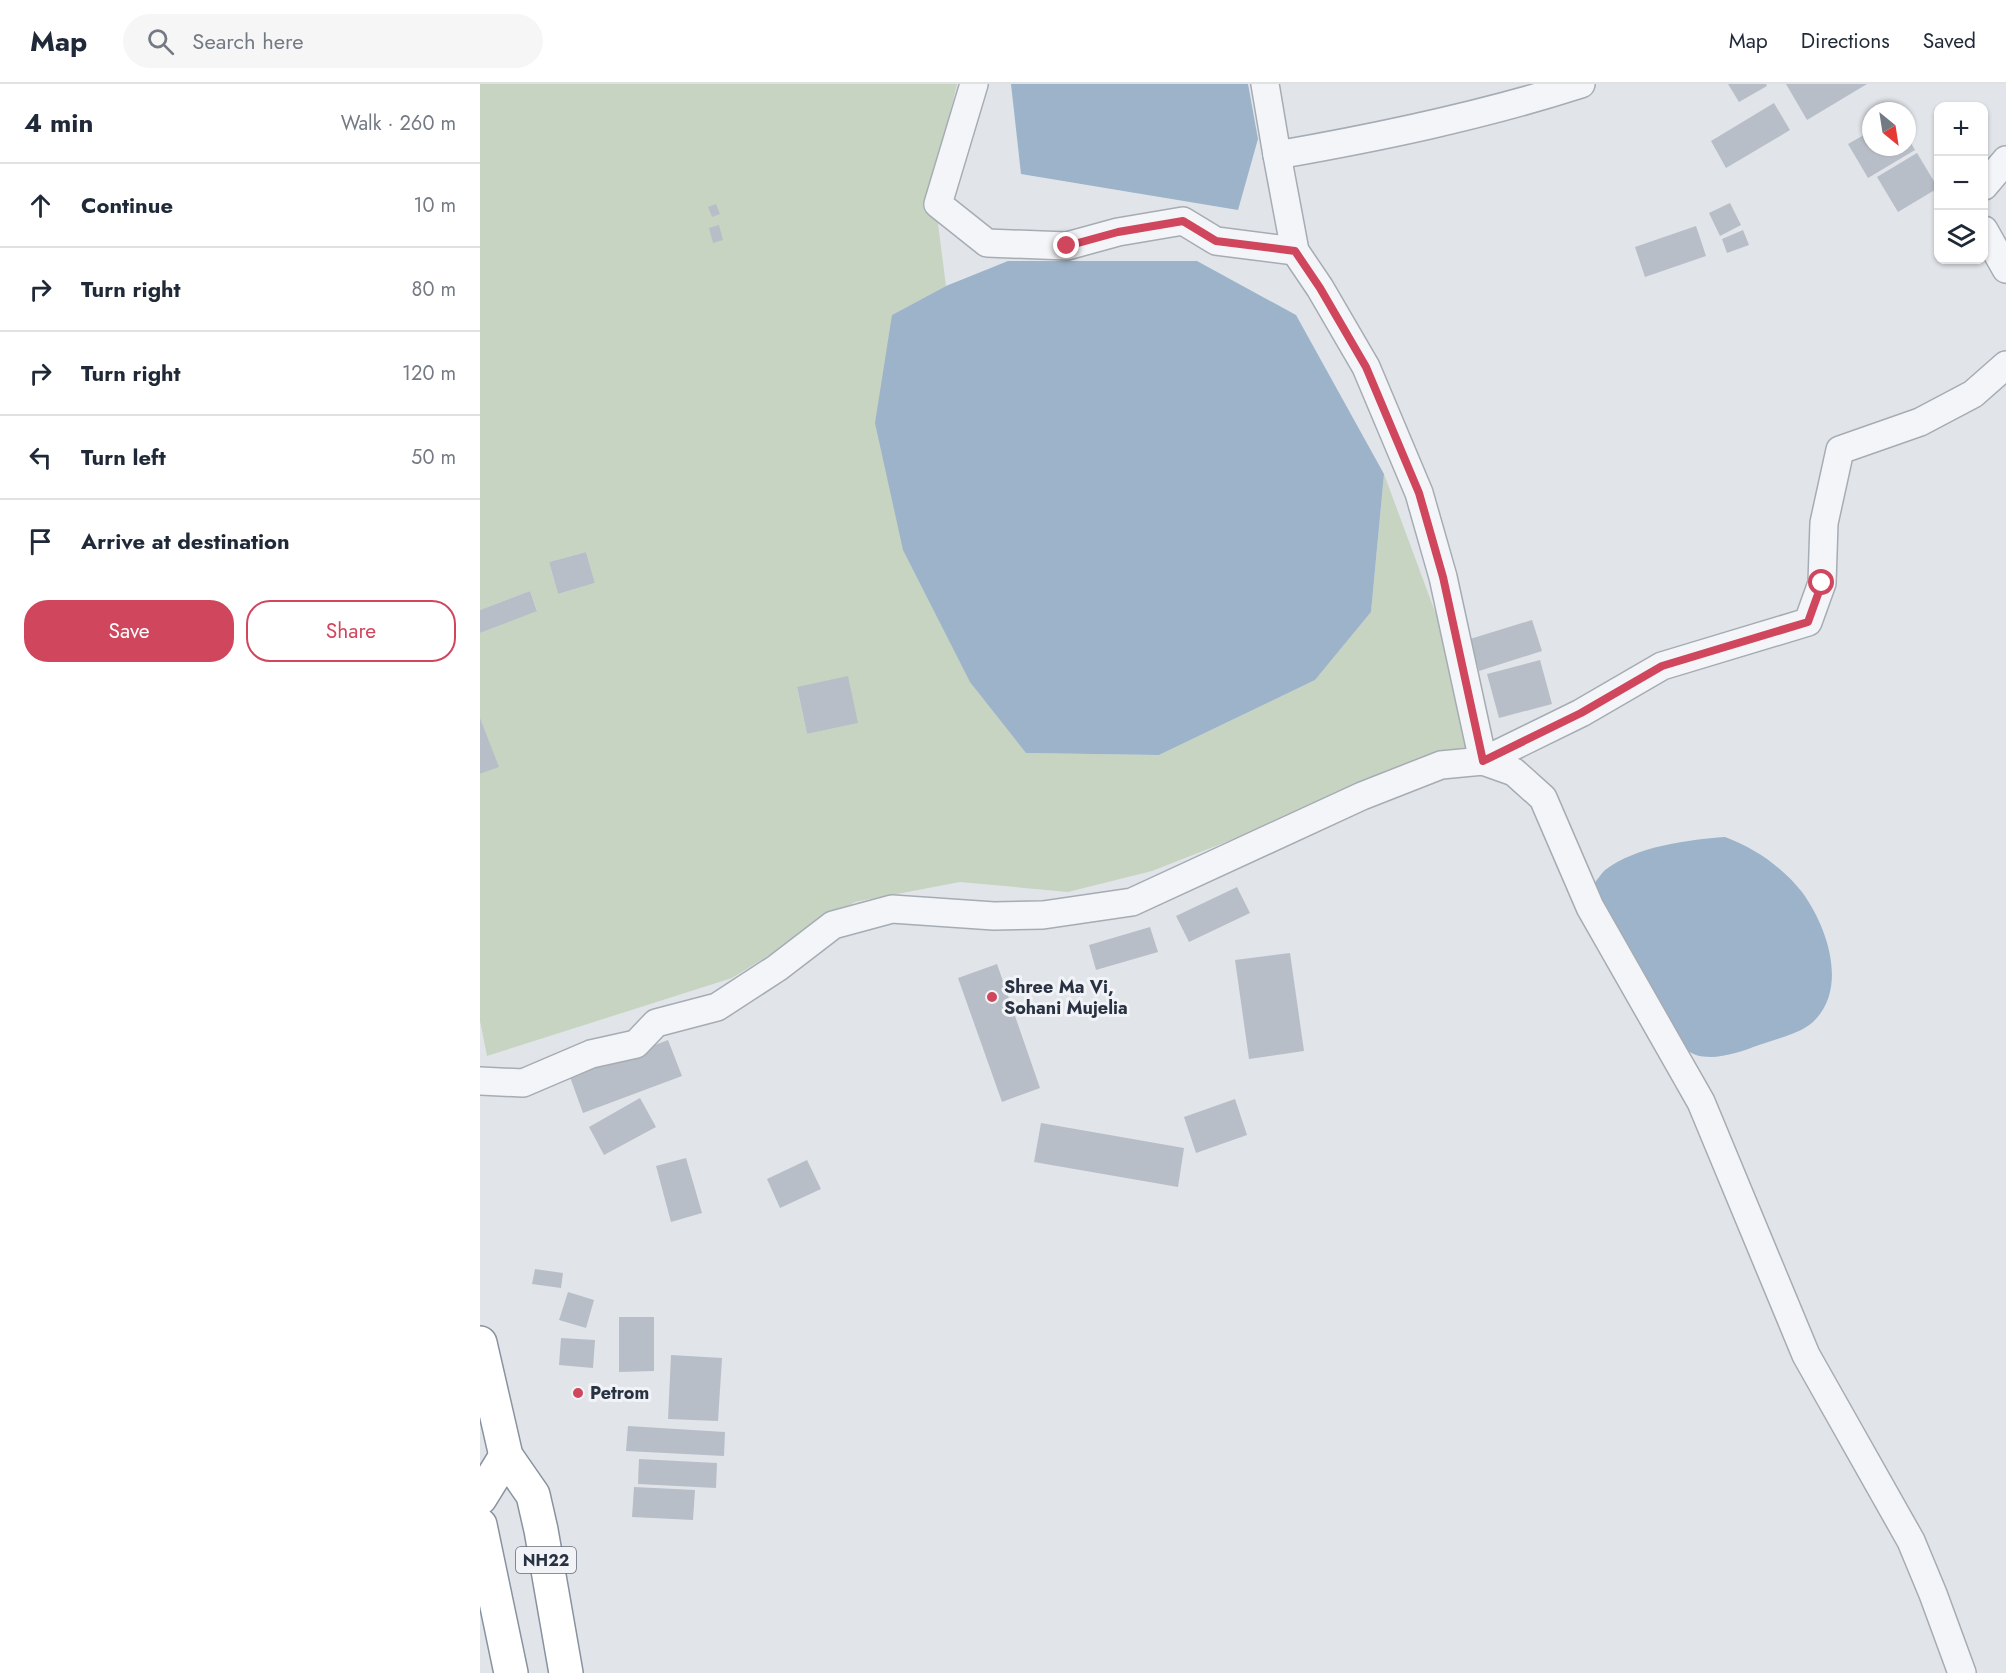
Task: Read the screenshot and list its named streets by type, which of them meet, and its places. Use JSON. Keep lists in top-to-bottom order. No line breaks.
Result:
{"streets":{"highway":["NH22"]},"places":["Shree Ma Vi, Sohani Mujelia","Petrom"],"north":"bottom right","page":{"header":"Map","search":"Search here","nav":["Map","Directions","Saved"],"heading":["4 min","Walk · 260 m"],"map_buttons":["+","−"],"list":[["Continue","10 m"],["Turn right","80 m"],["Turn right","120 m"],["Turn left","50 m"],"Arrive at destination"],"buttons":["Save","Share"]}}
